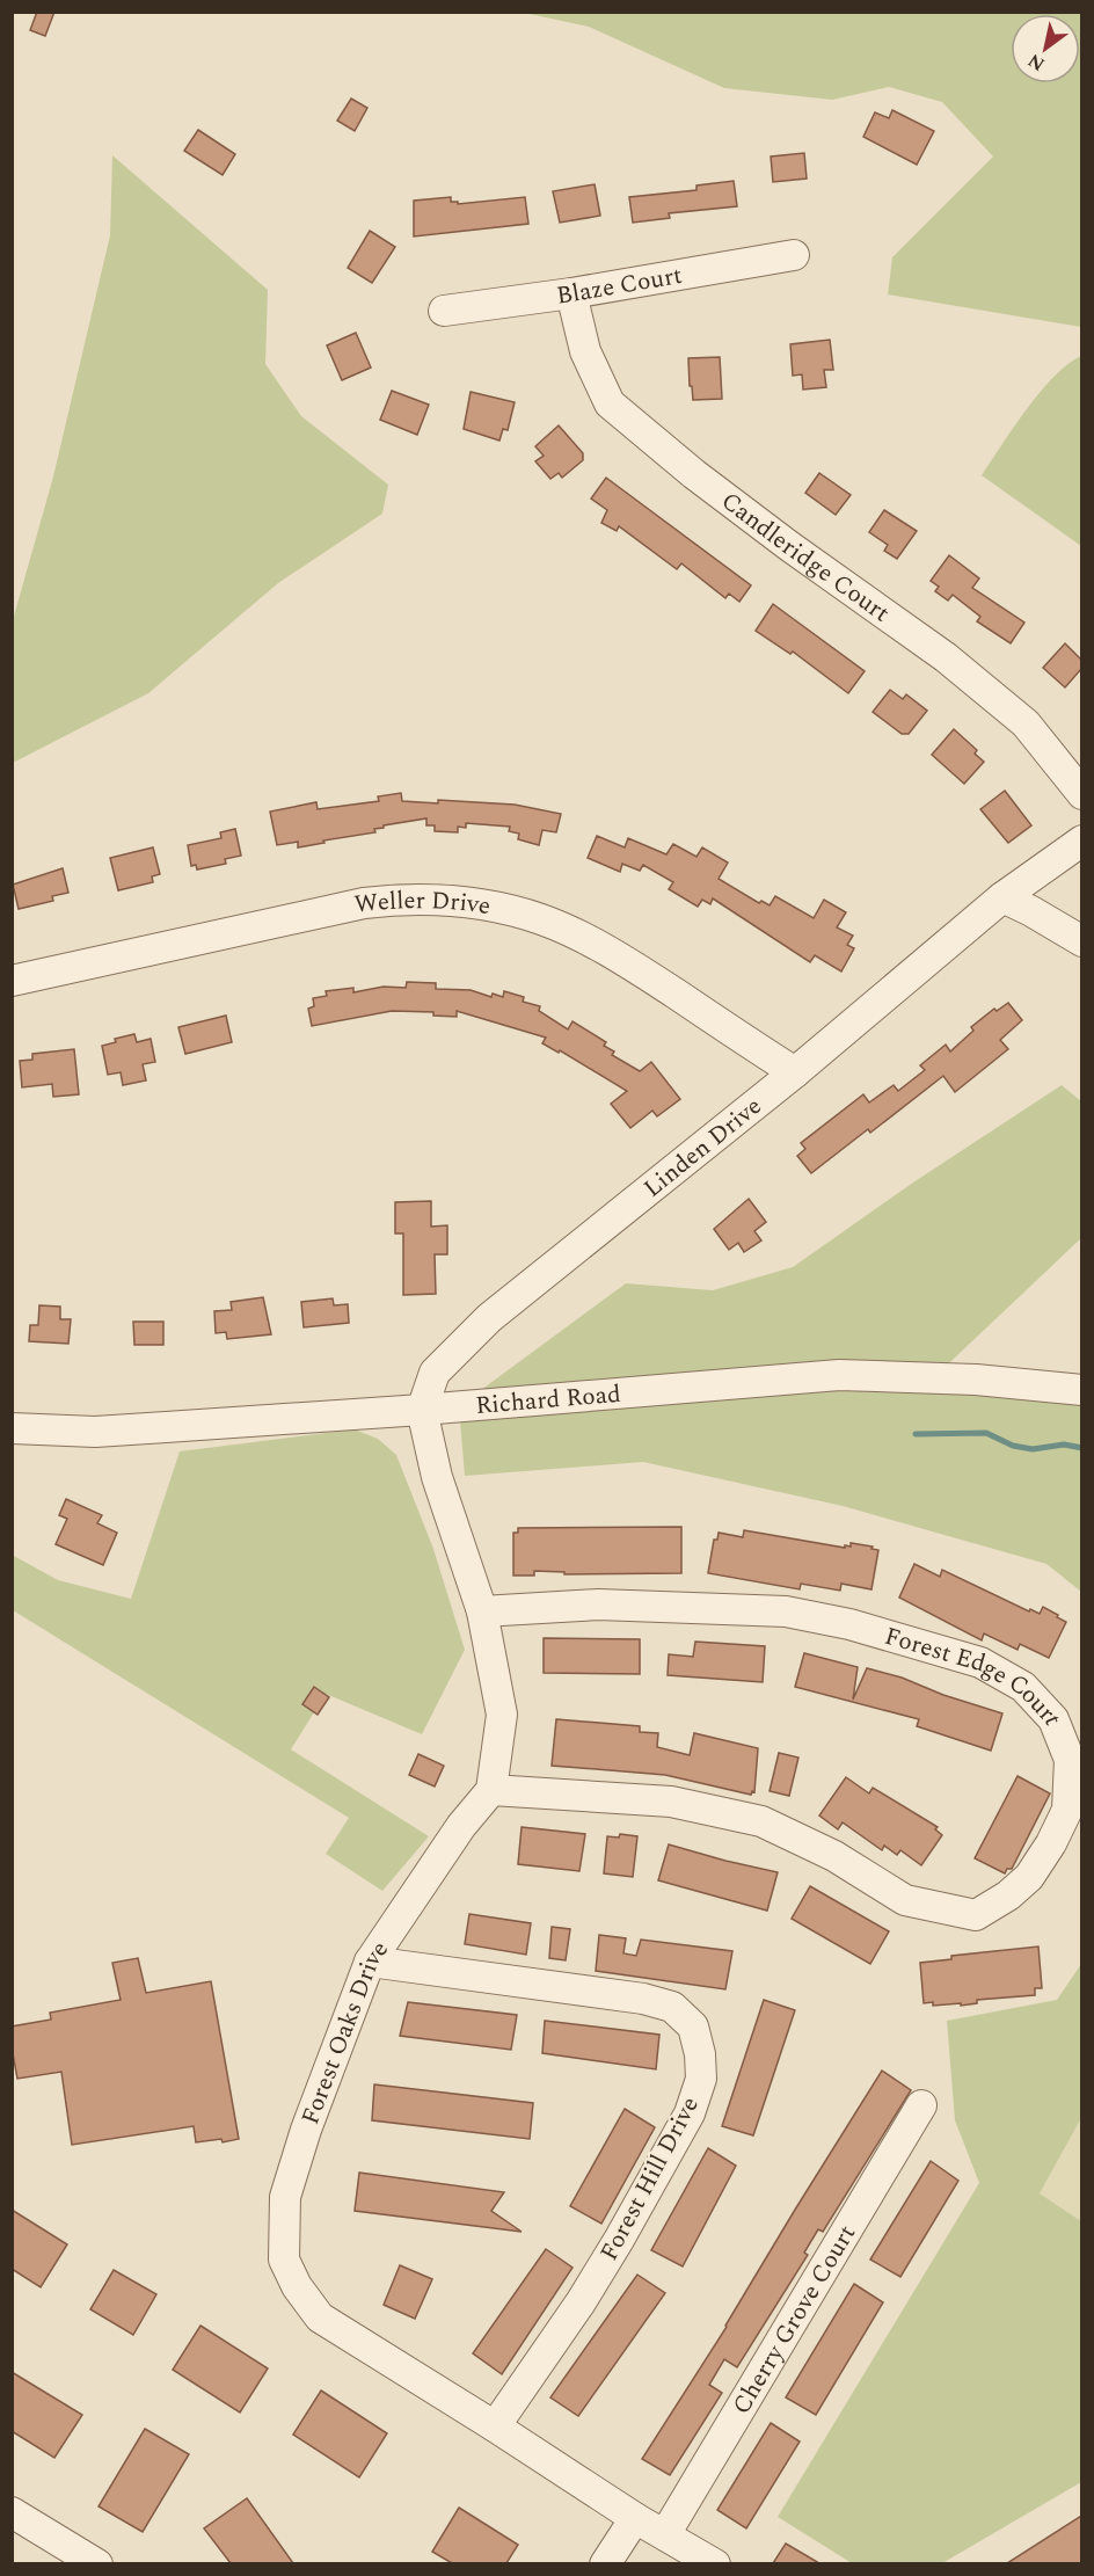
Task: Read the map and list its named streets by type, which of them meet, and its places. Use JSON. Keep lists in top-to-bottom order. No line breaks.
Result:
{"streets":{"street":["Blaze Court","Candleridge Court","Weller Drive","Linden Drive","Richard Road","Forest Edge Court","Forest Oaks Drive","Forest Hill Drive","Cherry Grove Court"]},"crossings":[["Blaze Court","Candleridge Court"],["Weller Drive","Linden Drive"],["Linden Drive","Richard Road"],["Forest Edge Court","Forest Oaks Drive"],["Forest Oaks Drive","Forest Hill Drive"]],"north":"bottom left"}
